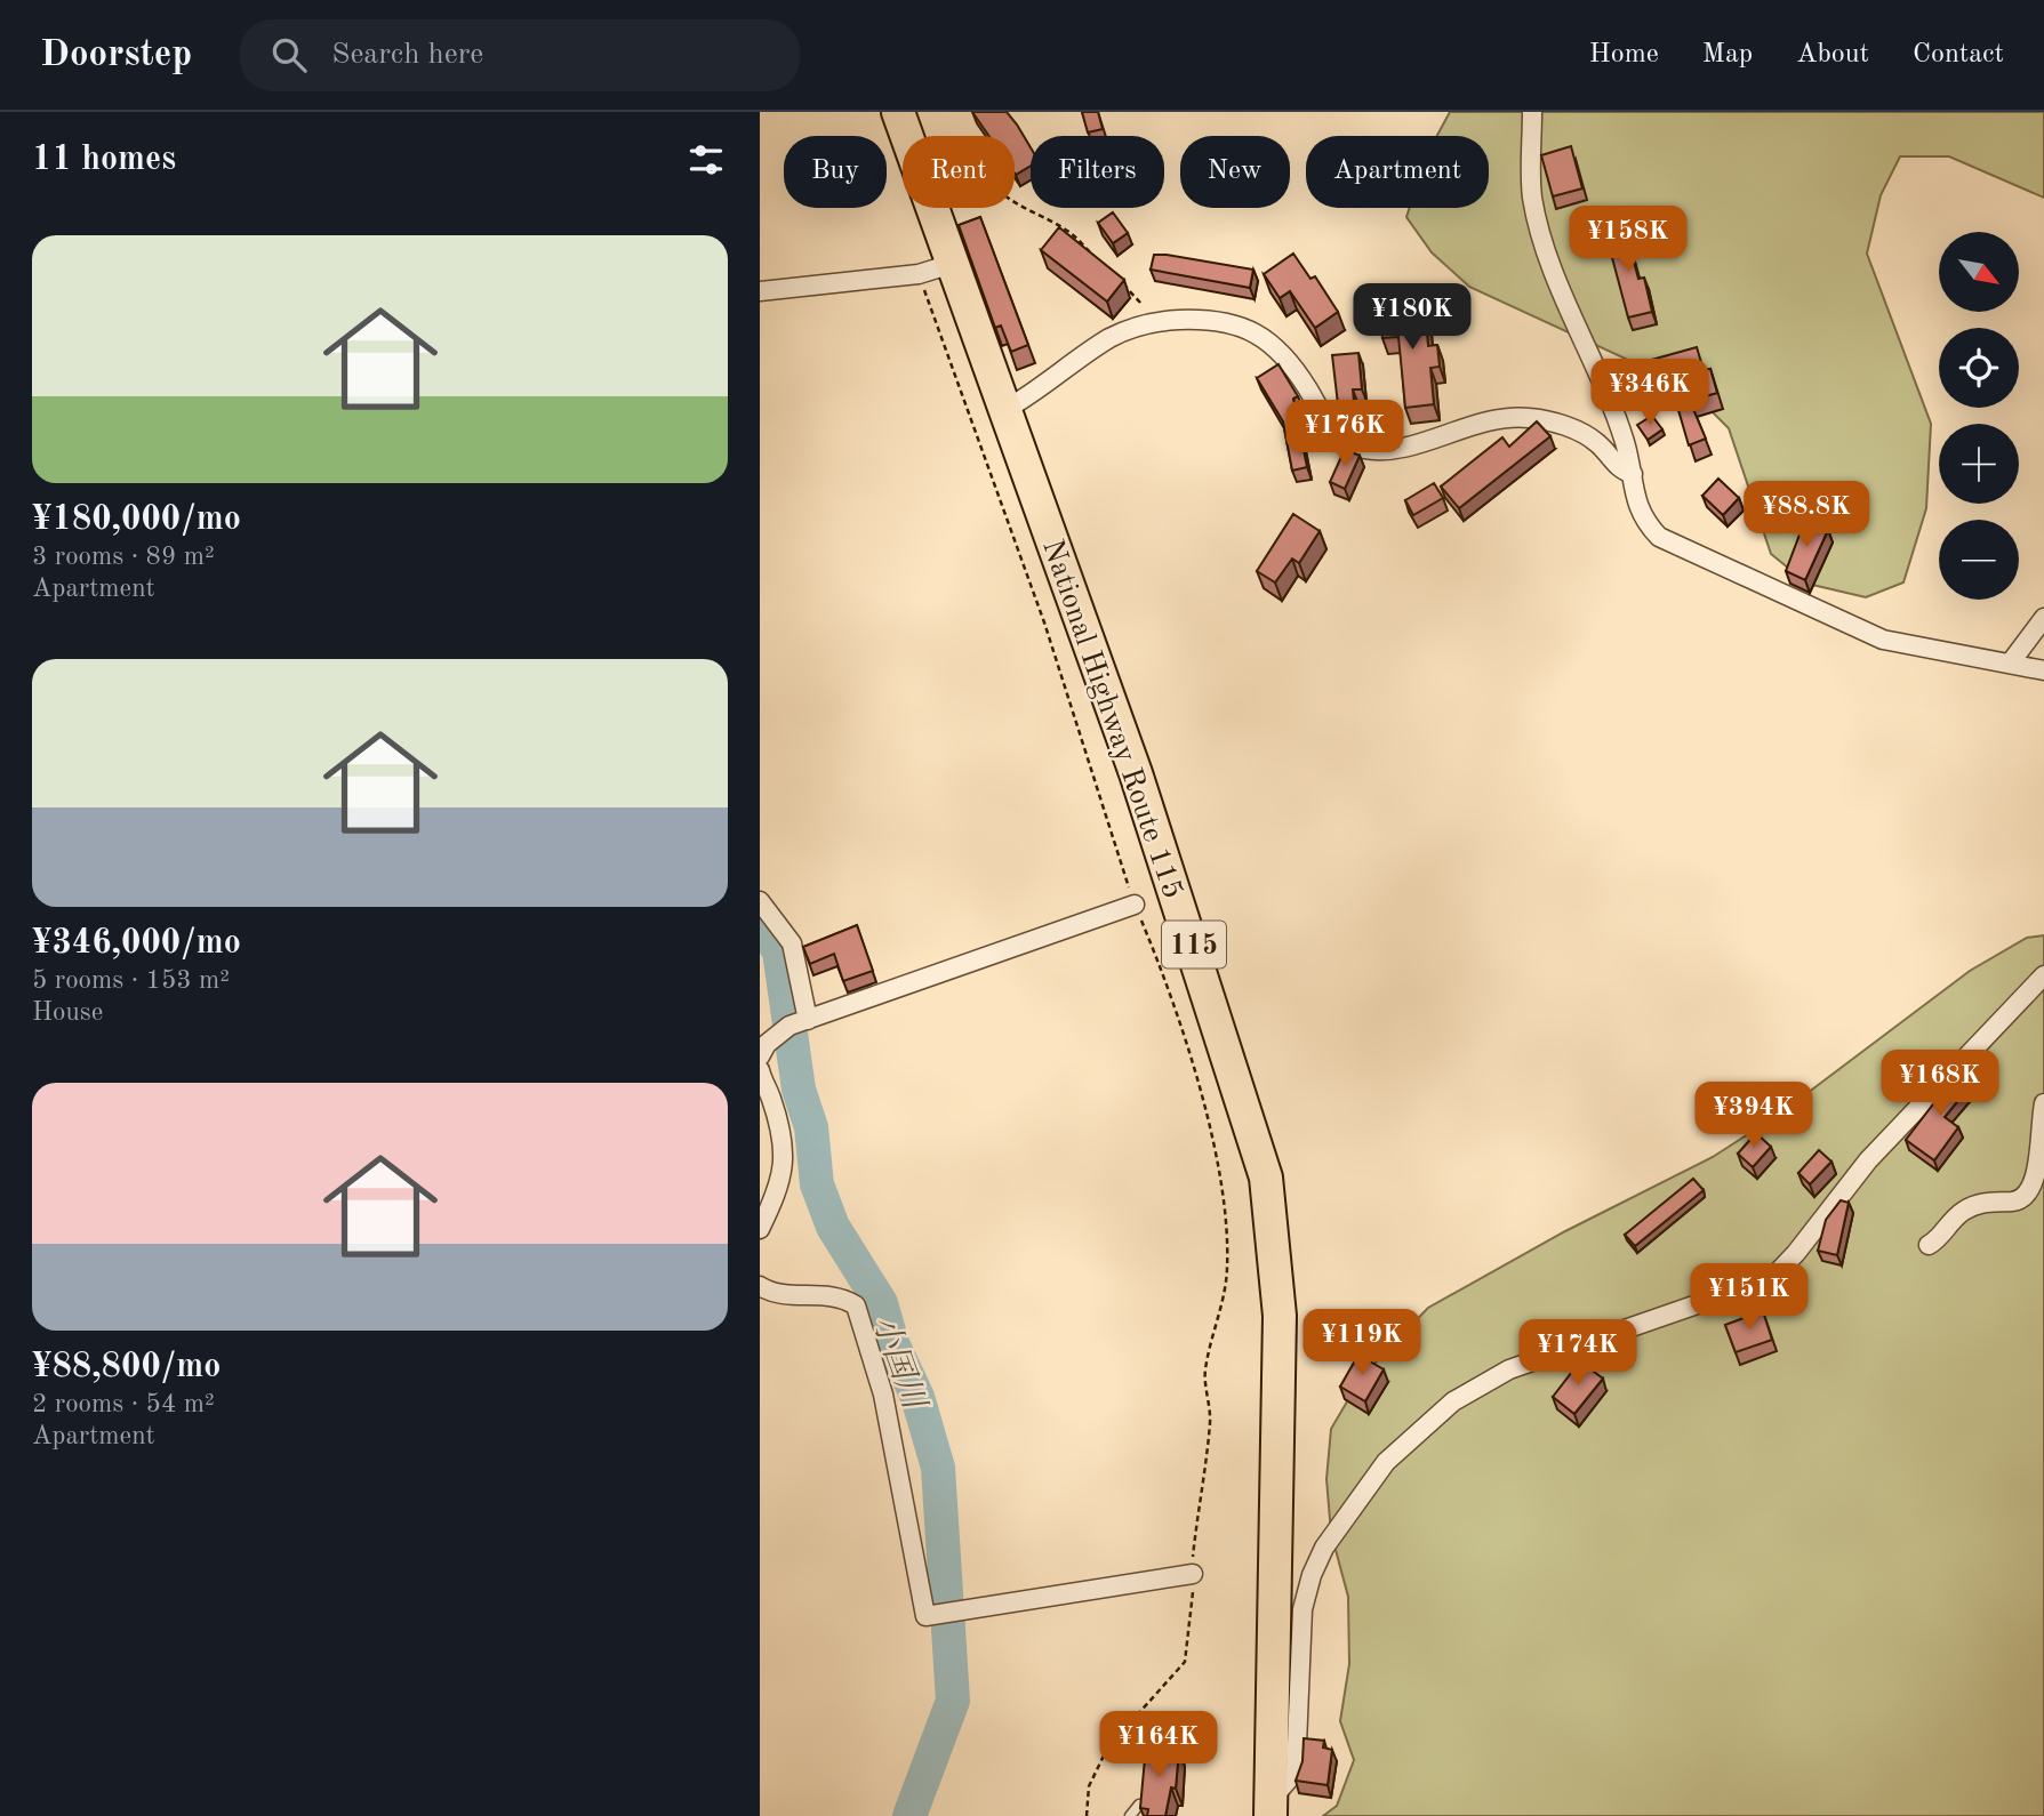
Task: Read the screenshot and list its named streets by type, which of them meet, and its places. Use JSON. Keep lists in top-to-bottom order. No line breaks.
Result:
{"streets":{"highway":["National Highway Route 115","115"]},"water":["小国川"],"north":"bottom right","page":{"header":"Doorstep","search":"Search here","nav":["Home","Map","About","Contact"],"heading":"11 homes","chip":["Buy","Rent","Filters","New","Apartment"],"price":["¥158K","¥180K","¥346K","¥176K","¥88.8K","¥168K","¥394K","¥151K","¥119K","¥174K","¥164K"],"list":[{"name":"¥180,000/mo","note":"3 rooms · 89 m² · Apartment"},{"name":"¥346,000/mo","note":"5 rooms · 153 m² · House"},{"name":"¥88,800/mo","note":"2 rooms · 54 m² · Apartment"}],"map_buttons":["+","−"]}}
